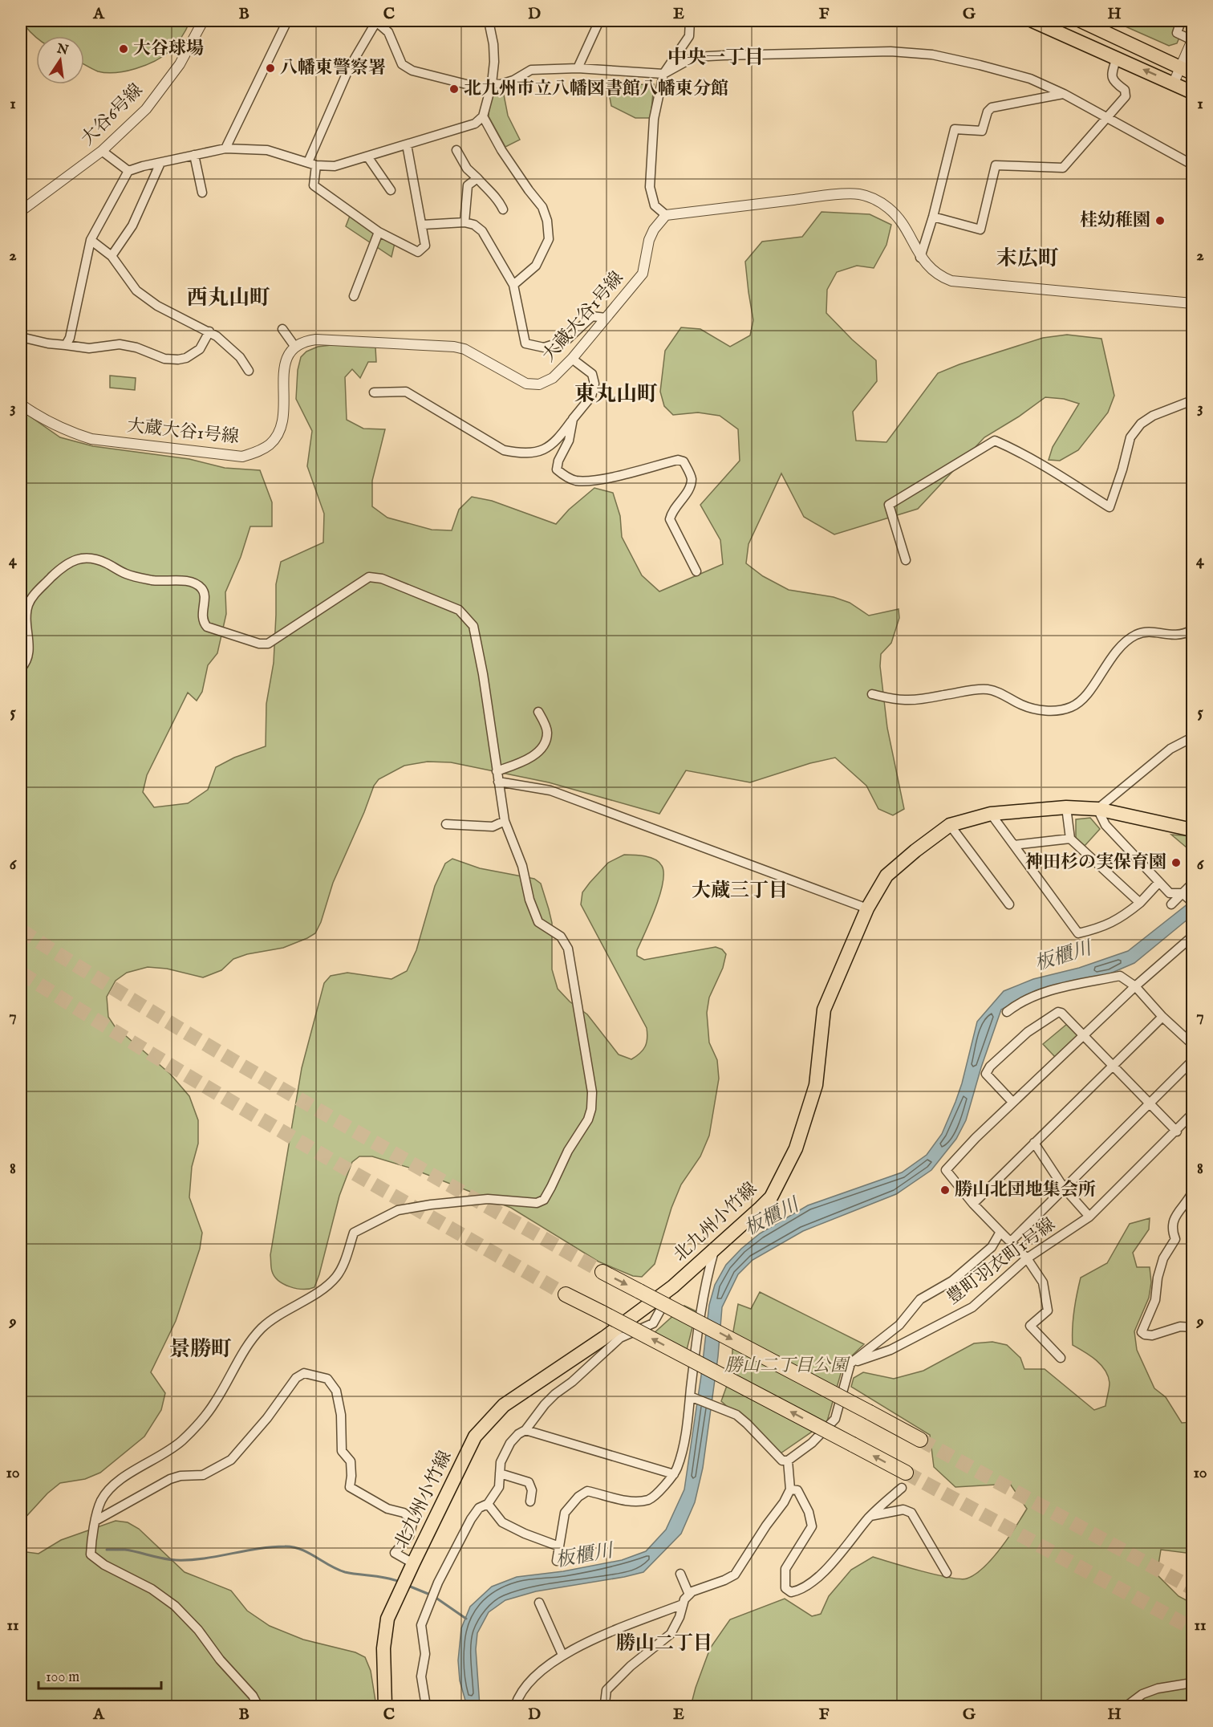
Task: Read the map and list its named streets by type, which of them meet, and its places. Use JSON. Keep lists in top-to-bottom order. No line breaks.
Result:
{"streets":{"main road":["北九州小竹線"],"street":["大谷6号線","大蔵大谷1号線","豊町羽衣町1号線"]},"districts":["中央一丁目","末広町","西丸山町","東丸山町","大蔵三丁目","景勝町","勝山二丁目"],"water":["板櫃川"],"parks":["勝山二丁目公園"],"places":["大谷球場","八幡東警察署","北九州市立八幡図書館八幡東分館","桂幼稚園","神田杉の実保育園","勝山北団地集会所"],"scale_bar":"100 m","north":"top","grid":{"columns":["A","B","C","D","E","F","G","H"],"rows":["1","2","3","4","5","6","7","8","9","10","11"]}}
